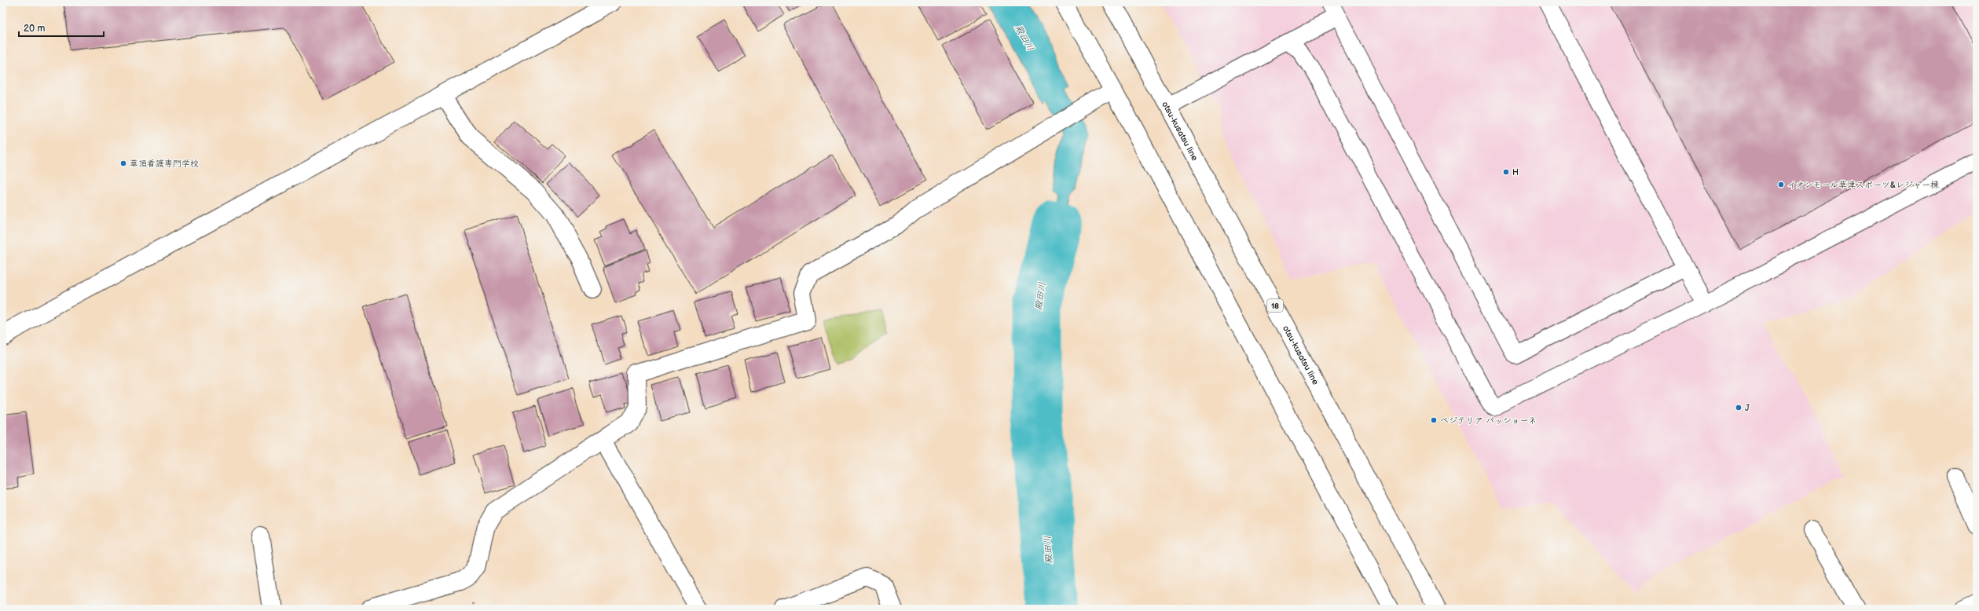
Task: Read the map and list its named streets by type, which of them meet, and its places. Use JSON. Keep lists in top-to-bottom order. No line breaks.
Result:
{"streets":{"street":["otsu-kusatsu line","18"]},"water":["殿田川"],"places":["華頂看護専門学校","H","イオンモール草津スポーツ&レジャー棟","J","ベジテリア パッショーネ"],"scale_bar":"20 m"}
